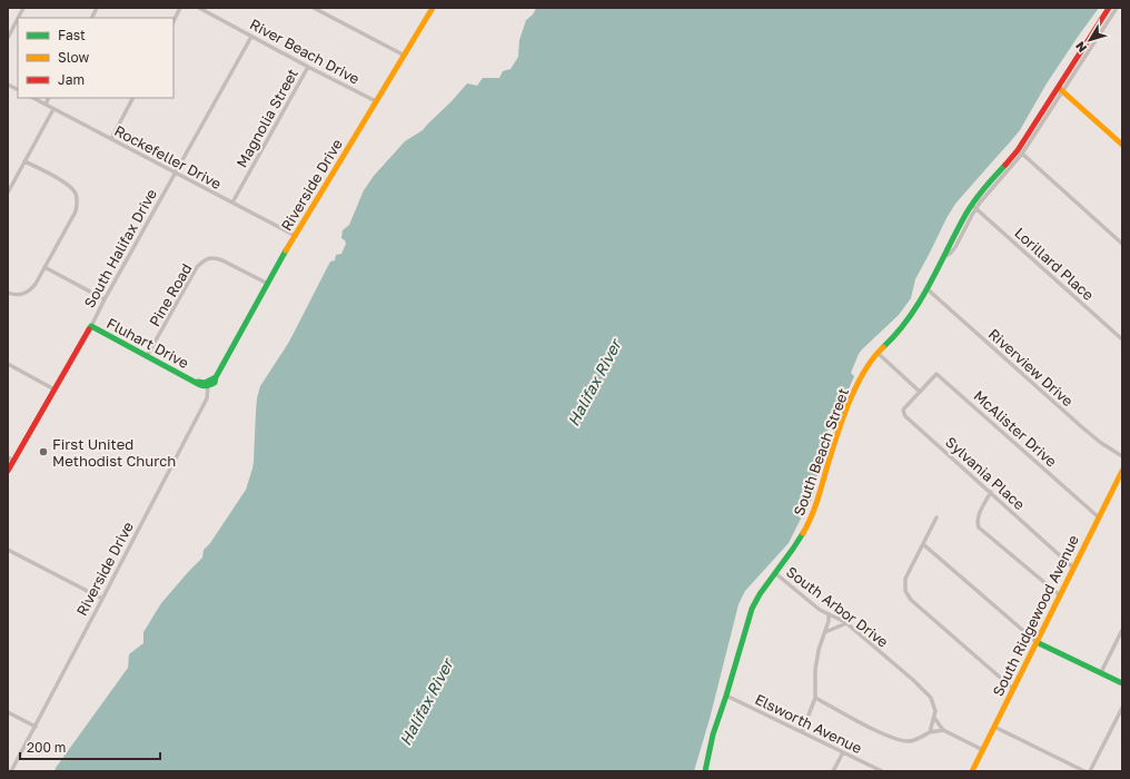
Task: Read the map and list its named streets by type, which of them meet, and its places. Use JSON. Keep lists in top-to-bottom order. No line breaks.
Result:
{"streets":{"street":["River Beach Drive","Magnolia Street","Rockefeller Drive","Riverside Drive","South Halifax Drive","Lorillard Place","Pine Road","Fluhart Drive","Riverview Drive","McAlister Drive","South Beach Street","Sylvania Place","South Arbor Drive","South Ridgewood Avenue","Elsworth Avenue"]},"crossings":[["River Beach Drive","Magnolia Street"],["River Beach Drive","Riverside Drive"],["River Beach Drive","South Halifax Drive"],["Magnolia Street","Rockefeller Drive"],["Rockefeller Drive","Riverside Drive"],["Rockefeller Drive","South Halifax Drive"],["Riverside Drive","Pine Road"],["Riverside Drive","Fluhart Drive"],["South Halifax Drive","Fluhart Drive"],["Lorillard Place","South Beach Street"],["Pine Road","Fluhart Drive"],["Riverview Drive","South Beach Street"],["McAlister Drive","Sylvania Place"],["McAlister Drive","South Ridgewood Avenue"],["South Beach Street","South Arbor Drive"],["South Beach Street","Elsworth Avenue"],["Sylvania Place","South Ridgewood Avenue"],["South Arbor Drive","South Ridgewood Avenue"]],"water":["Halifax River"],"places":["First United Methodist Church"],"legend":["Fast","Slow","Jam"],"scale_bar":"200 m","north":"bottom left"}
